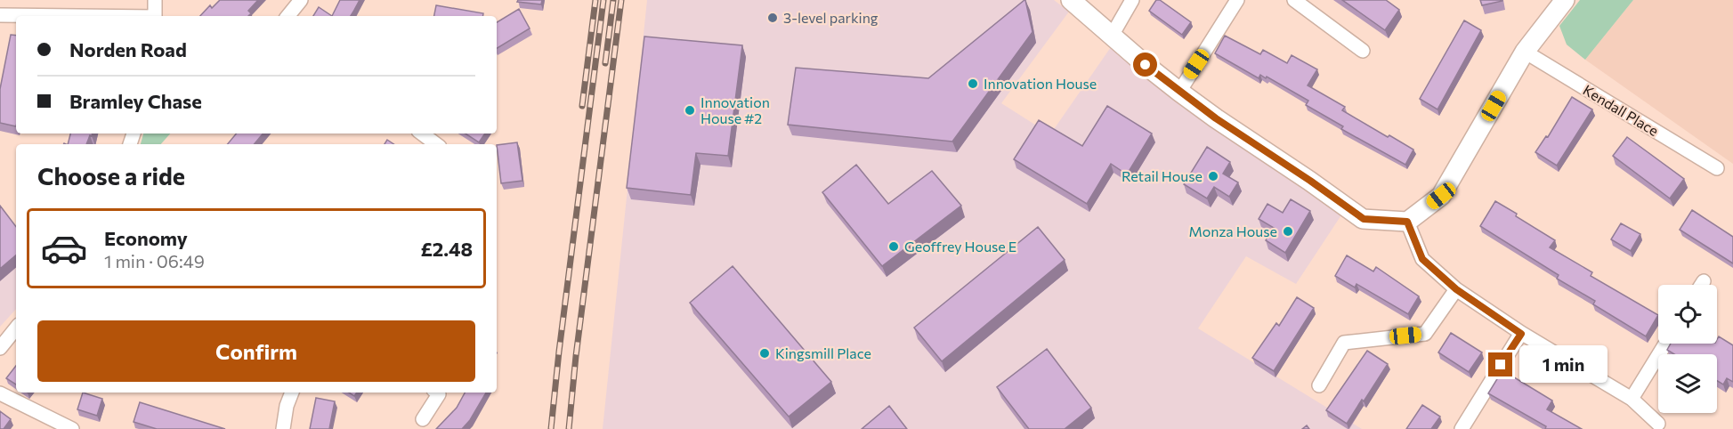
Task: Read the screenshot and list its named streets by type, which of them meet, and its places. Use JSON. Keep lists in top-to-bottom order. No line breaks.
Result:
{"streets":{"street":["Kendall Place"]},"places":["3-level parking","Innovation House","Innovation House #2","Retail House","Monza House","Geoffrey House E","Kingsmill Place"],"page":{"banner":["Norden Road","Bramley Chase"],"heading":"Choose a ride","list":[{"name":"Economy","note":"1 min · 06:49","value":"£2.48"}],"buttons":"Confirm","bubble":"1 min"}}
